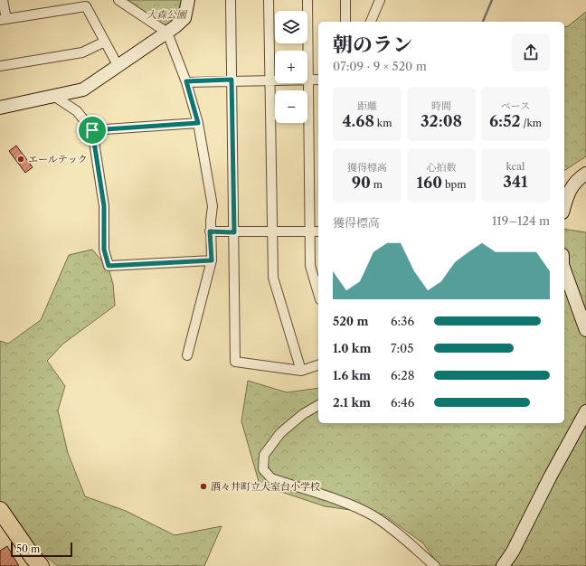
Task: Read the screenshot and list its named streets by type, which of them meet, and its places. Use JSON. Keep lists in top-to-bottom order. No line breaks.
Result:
{"parks":["大森公園"],"places":["エールテック","酒々井町立大室台小学校"],"scale_bar":"50 m","page":{"map_buttons":["+","−"],"heading":["朝のラン","07:09 · 9 × 520 m"],"stats":[["距離","4.68 km"],["時間","32:08"],["ペース","6:52 /km"],["獲得標高","90 m"],["心拍数","160 bpm"],["kcal","341"]],"chart":["獲得標高","119–124 m"],"list":[{"name":"520 m","note":"6:36"},{"name":"1.0 km","note":"7:05"},{"name":"1.6 km","note":"6:28"},{"name":"2.1 km","note":"6:46"}],"scale":"50 m"}}
